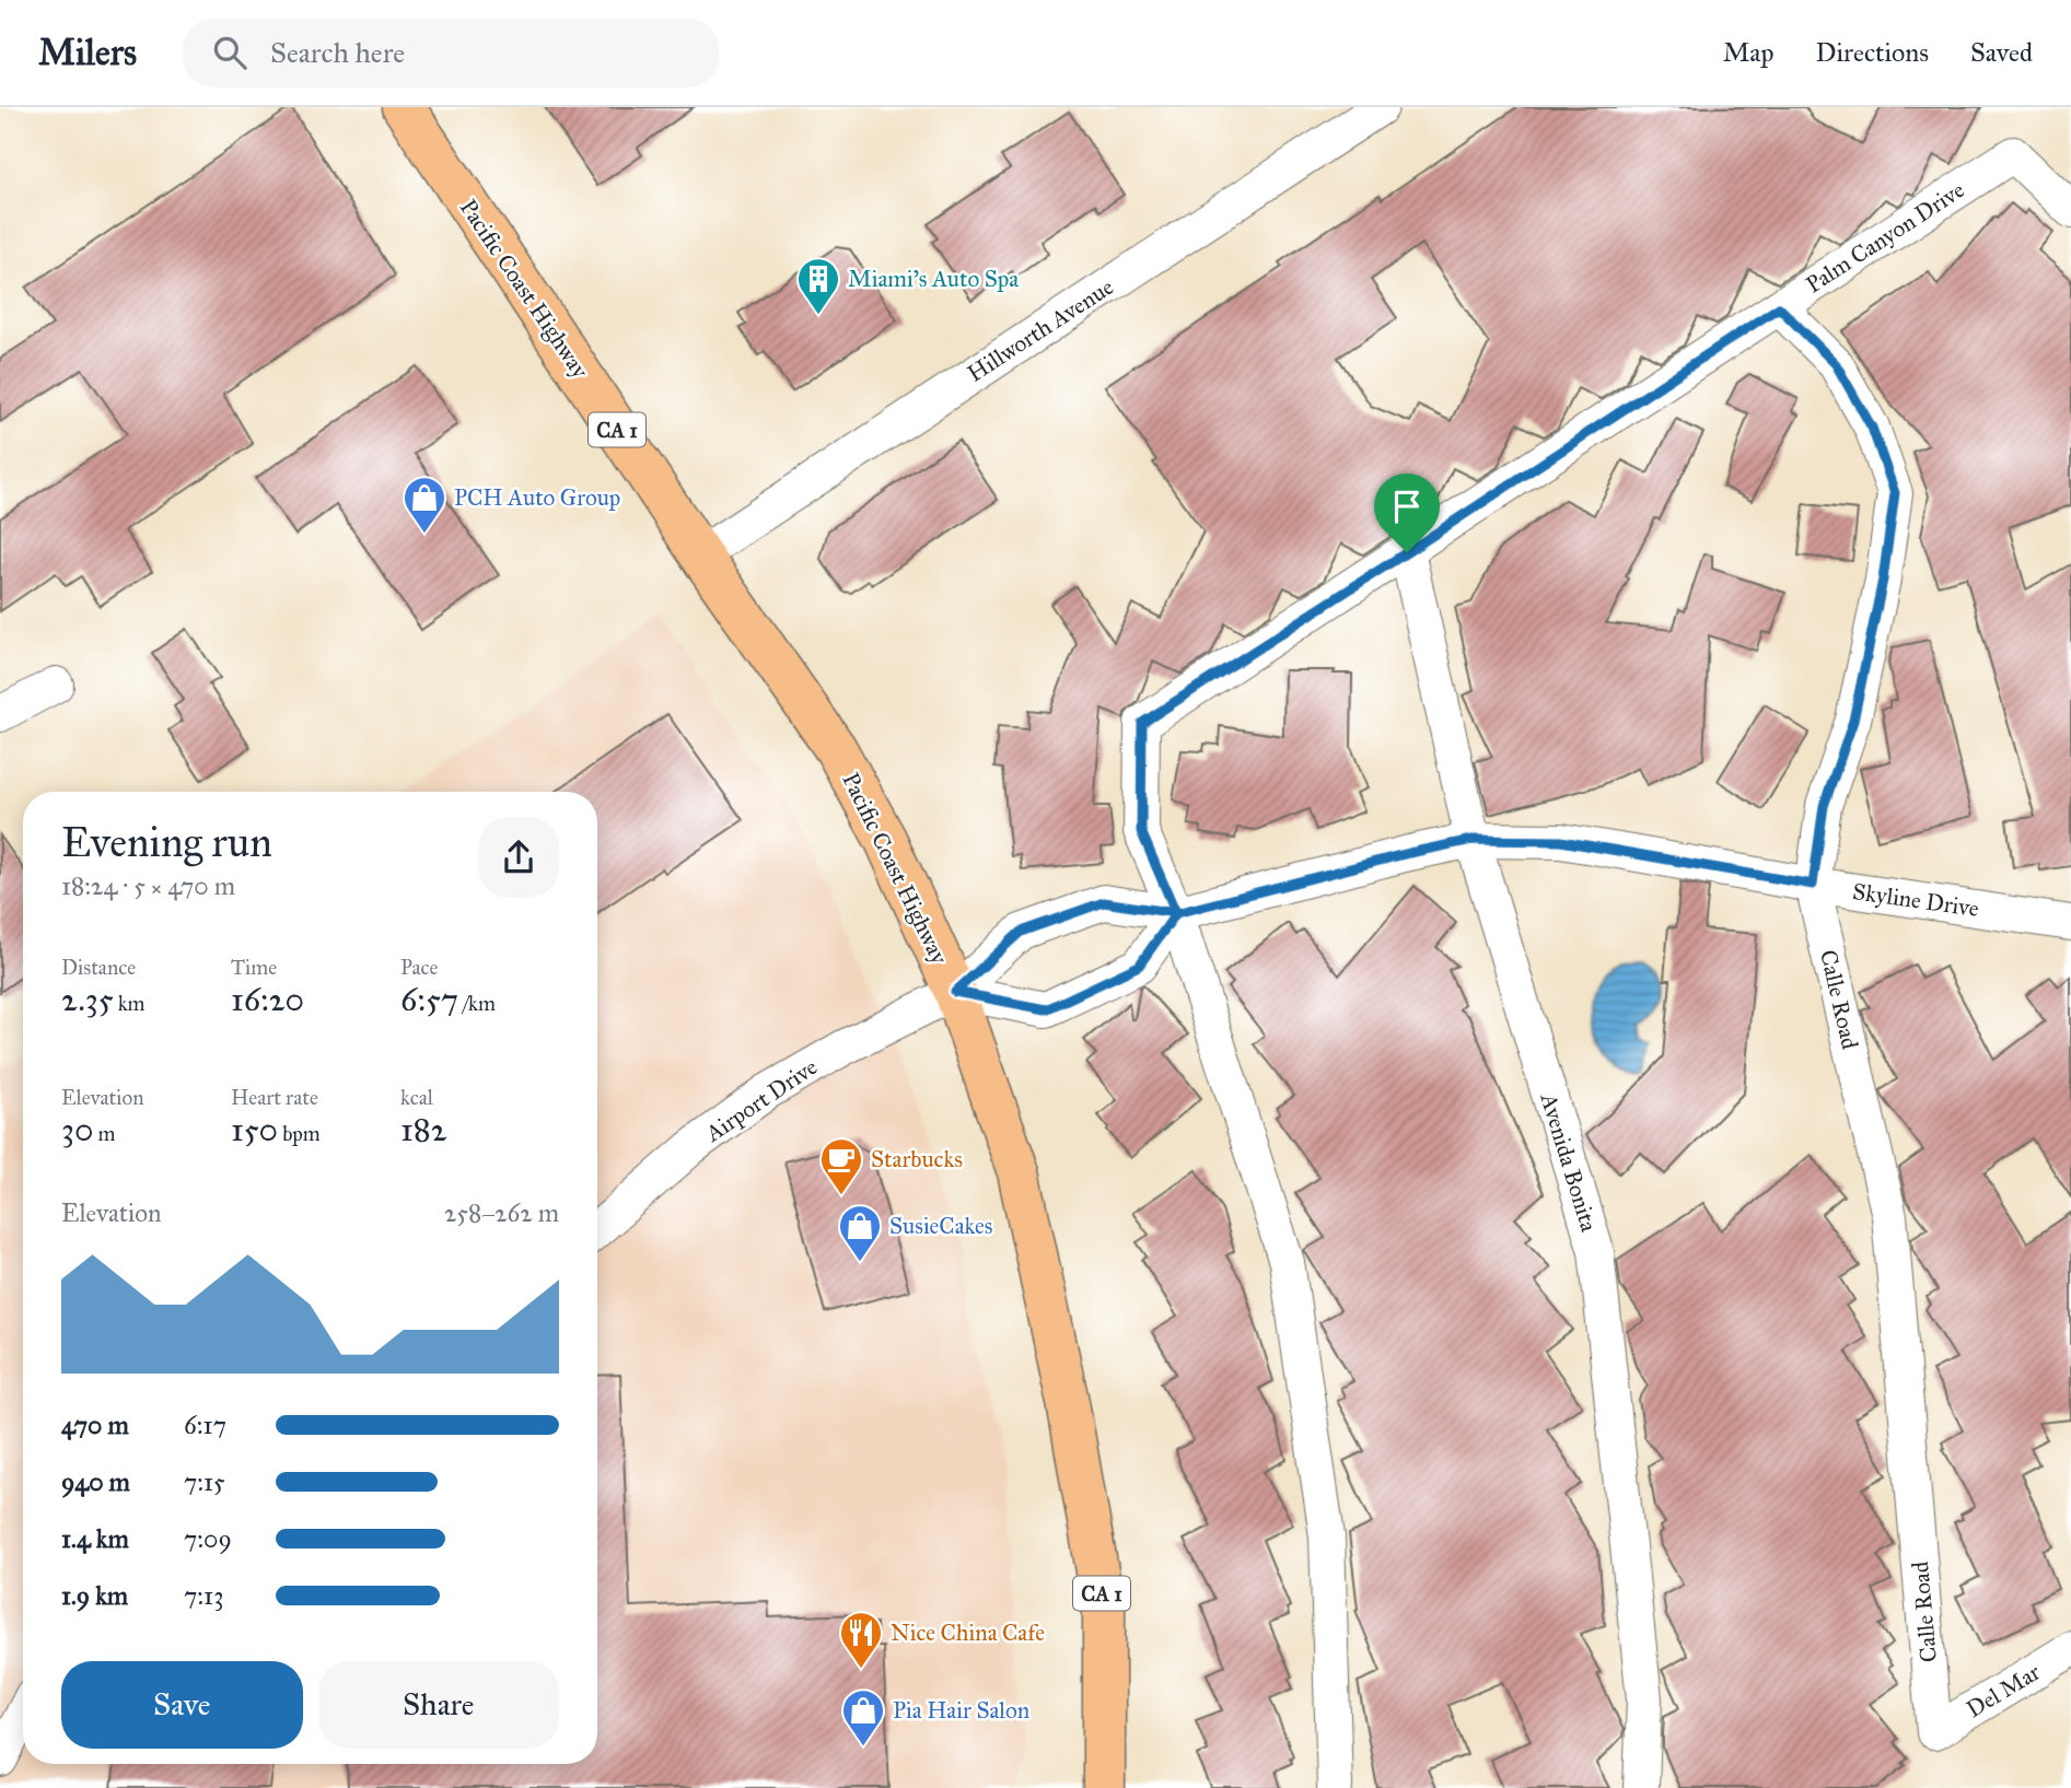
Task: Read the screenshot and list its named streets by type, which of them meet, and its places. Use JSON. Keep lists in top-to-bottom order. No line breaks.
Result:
{"streets":{"highway":["Pacific Coast Highway","CA 1"],"street":["Palm Canyon Drive","Hillworth Avenue","Skyline Drive","Calle Road","Airport Drive","Avenida Bonita","Del Mar"]},"crossings":[["Palm Canyon Drive","Skyline Drive"],["Palm Canyon Drive","Calle Road"],["Palm Canyon Drive","Avenida Bonita"],["Pacific Coast Highway","Hillworth Avenue"],["Pacific Coast Highway","Skyline Drive"],["Pacific Coast Highway","Airport Drive"],["Skyline Drive","Calle Road"],["Skyline Drive","Airport Drive"],["Skyline Drive","Avenida Bonita"],["Calle Road","Del Mar"]],"places":{"building":["Miami's Auto Spa"],"shop":["PCH Auto Group","SusieCakes","Pia Hair Salon"],"cafe":["Starbucks"],"restaurant":["Nice China Cafe"]},"page":{"header":"Milers","search":"Search here","nav":["Map","Directions","Saved"],"heading":["Evening run","18:24 · 5 × 470 m"],"stats":[["Distance","2.35 km"],["Time","16:20"],["Pace","6:57 /km"],["Elevation","30 m"],["Heart rate","150 bpm"],["kcal","182"]],"chart":["Elevation","258–262 m"],"list":[{"name":"470 m","note":"6:17"},{"name":"940 m","note":"7:15"},{"name":"1.4 km","note":"7:09"},{"name":"1.9 km","note":"7:13"}],"buttons":["Save","Share"]}}
